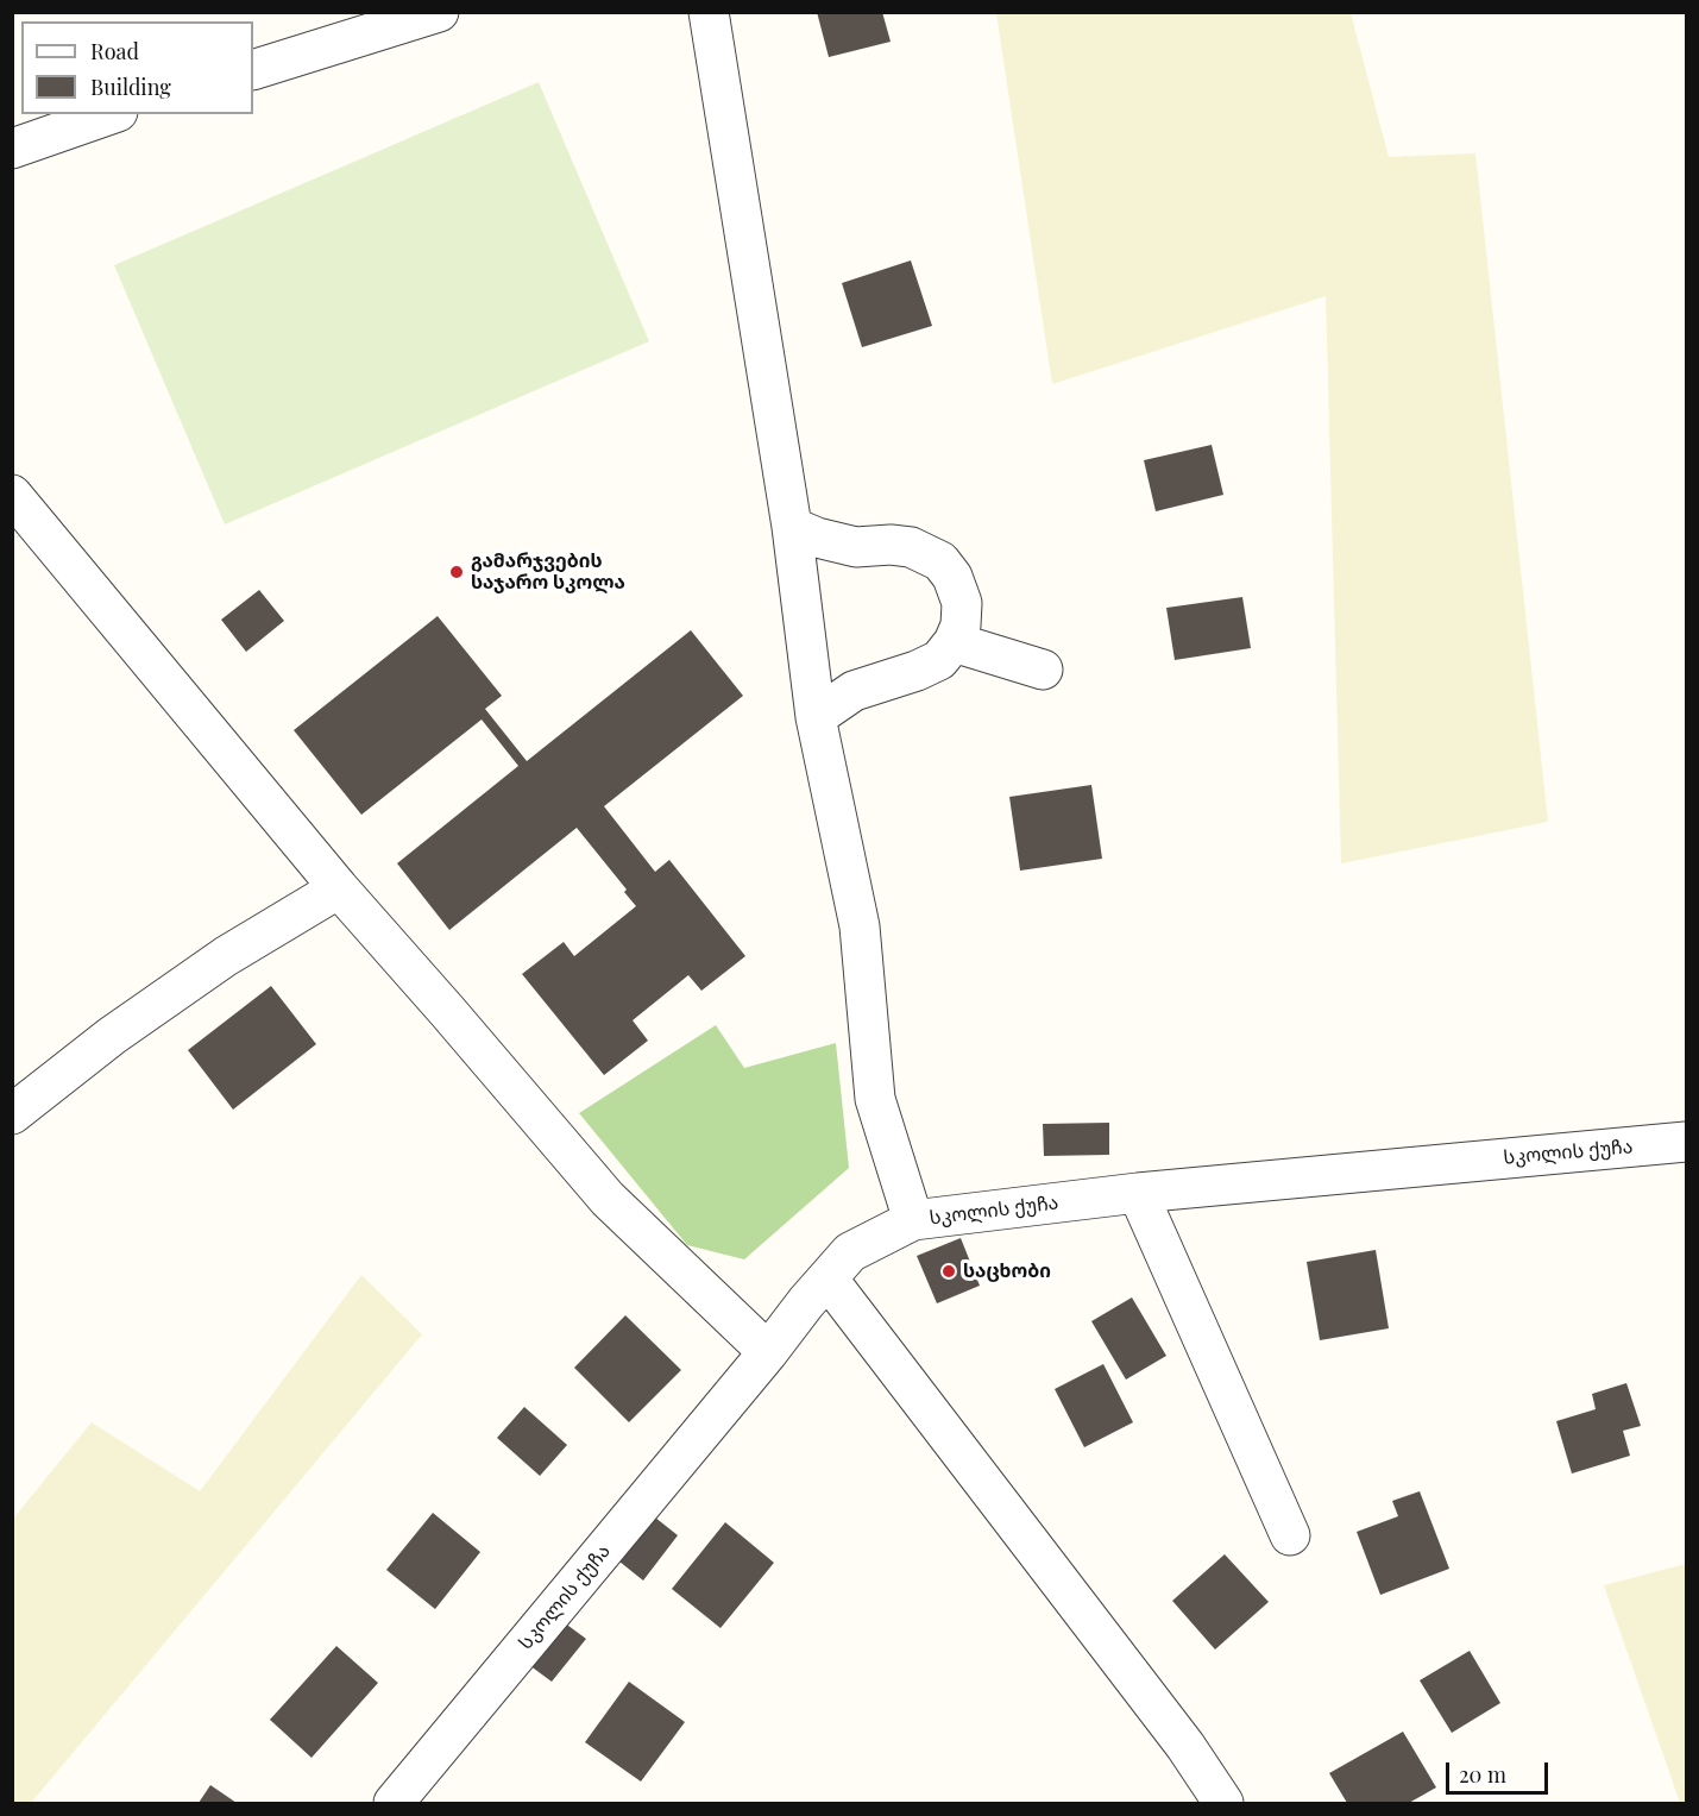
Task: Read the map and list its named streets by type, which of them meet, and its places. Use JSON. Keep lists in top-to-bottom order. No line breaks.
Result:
{"streets":{"street":["სკოლის ქუჩა"]},"places":["გამარჯვების საჯარო სკოლა","საცხობი"],"legend":["Road","Building"],"scale_bar":"20 m"}
